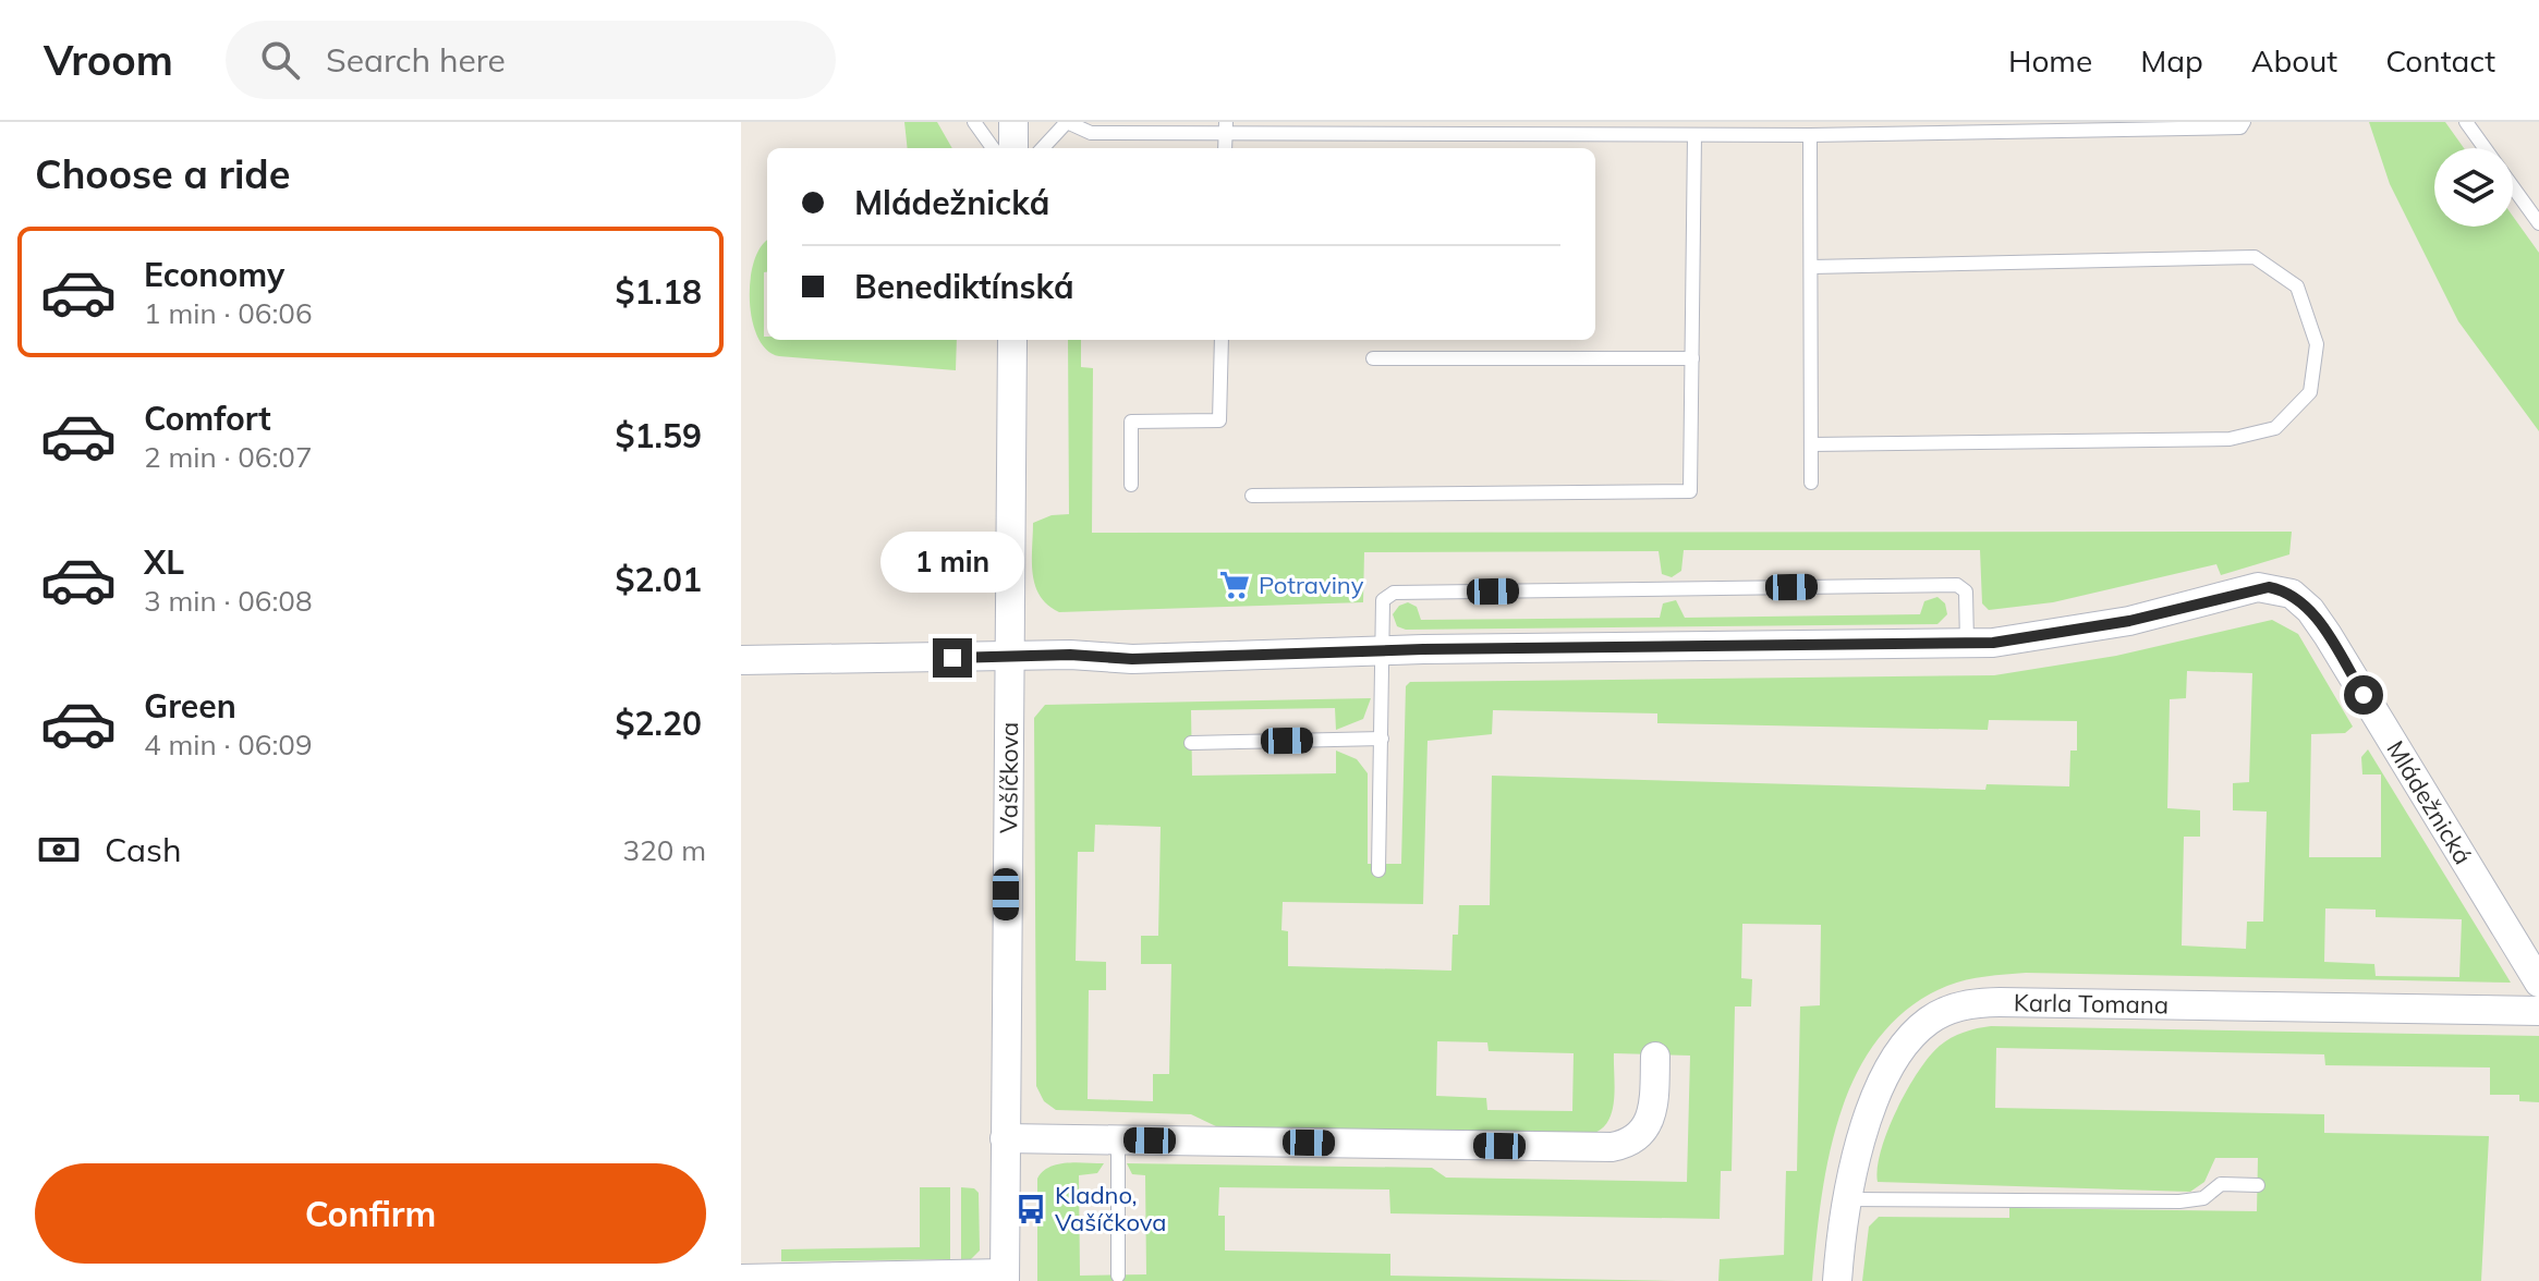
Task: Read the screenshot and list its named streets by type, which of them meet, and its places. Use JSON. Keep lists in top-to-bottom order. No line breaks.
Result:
{"streets":{"street":["Vašíčkova","Mládežnická","Karla Tomana"]},"places":{"supermarket":["Potraviny"],"bus stop":["Kladno, Vašíčkova"]},"page":{"header":"Vroom","search":"Search here","nav":["Home","Map","About","Contact"],"heading":"Choose a ride","banner":["Mládežnická","Benediktínská"],"list":[{"name":"Economy","note":"1 min · 06:06","value":"$1.18"},{"name":"Comfort","note":"2 min · 06:07","value":"$1.59"},{"name":"XL","note":"3 min · 06:08","value":"$2.01"},{"name":"Green","note":"4 min · 06:09","value":"$2.20"}],"bubble":"1 min","pay":["Cash","320 m"],"buttons":"Confirm"}}
